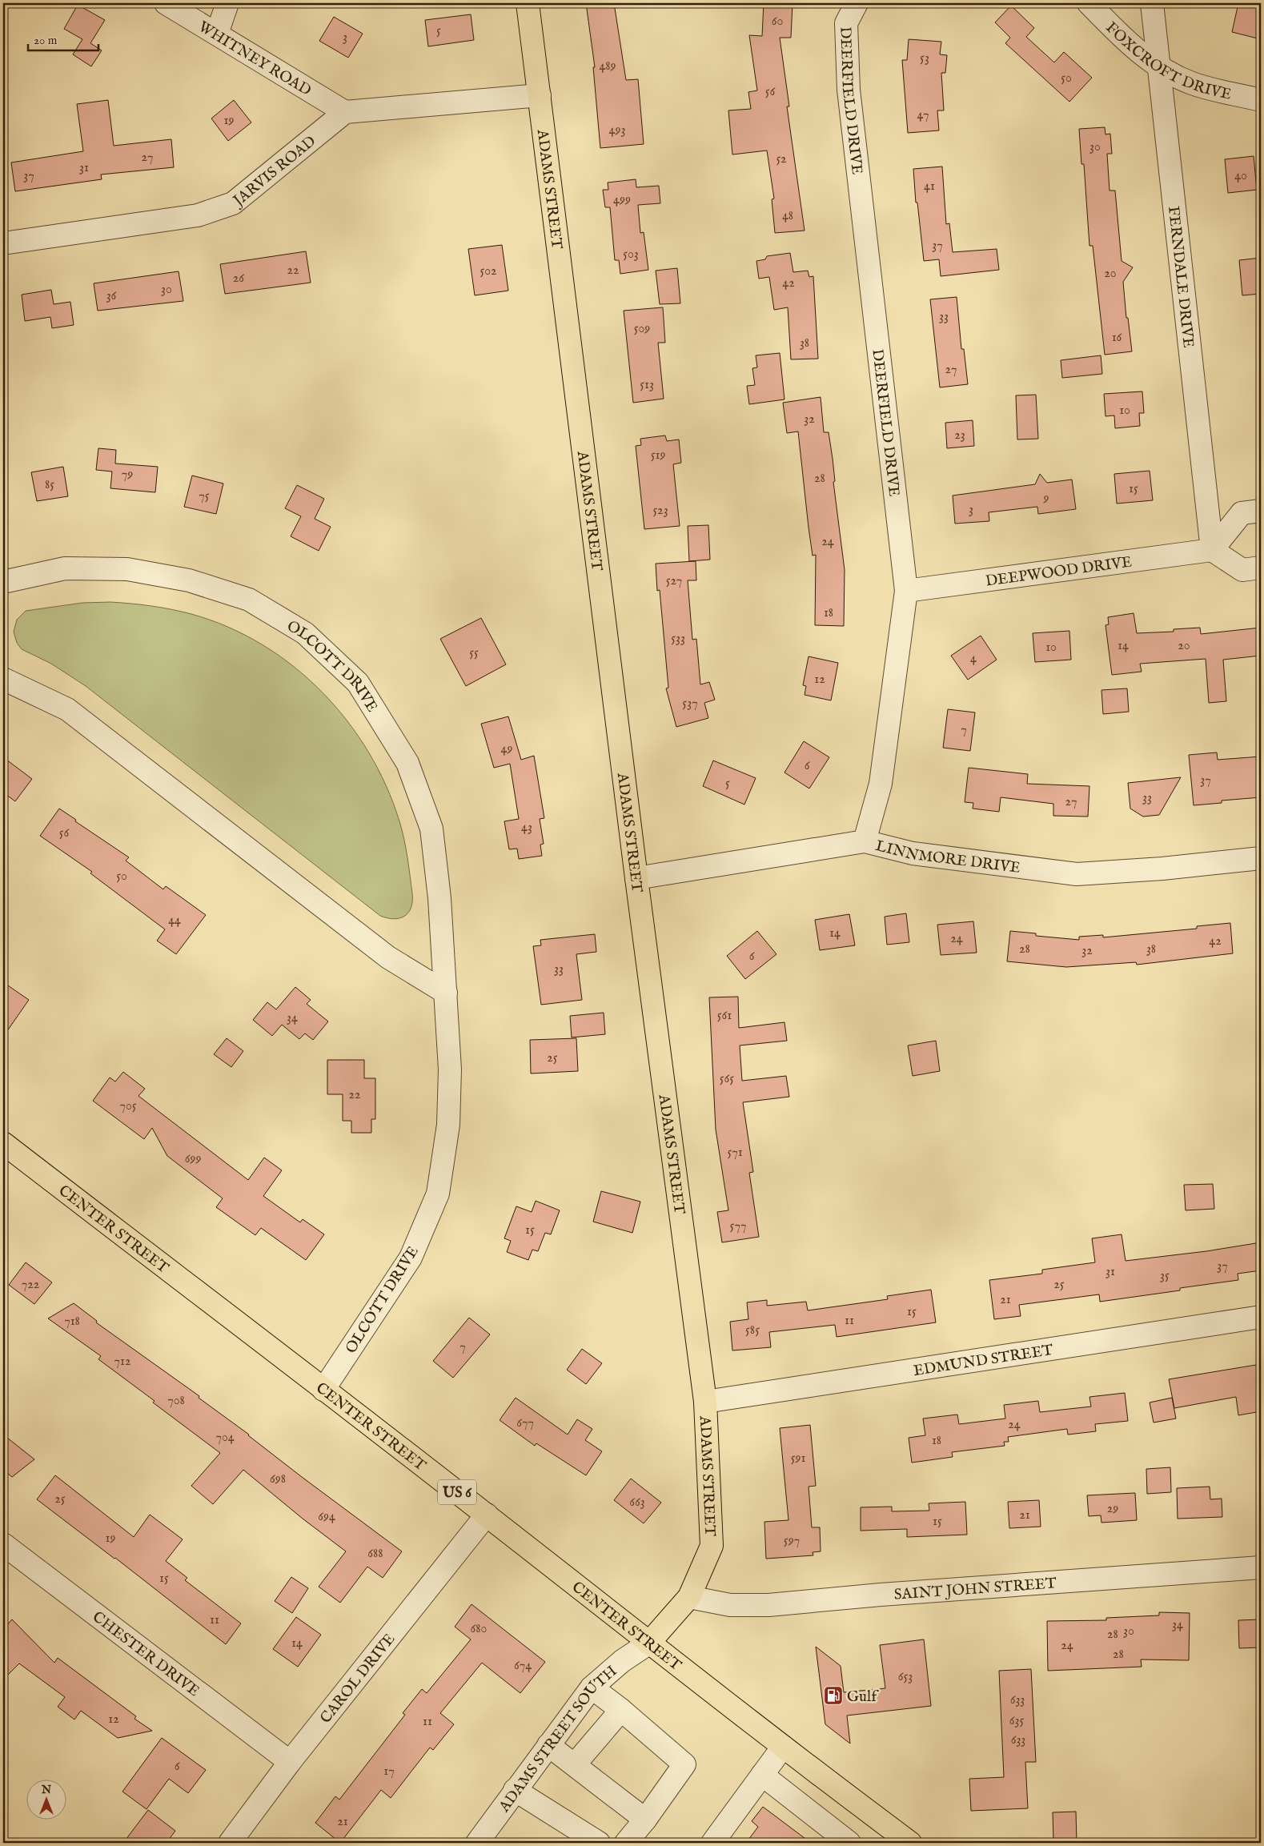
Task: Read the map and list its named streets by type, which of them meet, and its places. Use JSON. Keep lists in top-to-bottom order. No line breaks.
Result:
{"streets":{"main road":["ADAMS STREET","CENTER STREET","US 6"],"street":["FOXCROFT DRIVE","WHITNEY ROAD","DEERFIELD DRIVE","JARVIS ROAD","FERNDALE DRIVE","DEEPWOOD DRIVE","OLCOTT DRIVE","LINNMORE DRIVE","EDMUND STREET","SAINT JOHN STREET","CHESTER DRIVE","CAROL DRIVE","ADAMS STREET SOUTH"]},"crossings":[["FOXCROFT DRIVE","FERNDALE DRIVE"],["WHITNEY ROAD","JARVIS ROAD"],["DEERFIELD DRIVE","DEEPWOOD DRIVE"],["DEERFIELD DRIVE","LINNMORE DRIVE"],["ADAMS STREET","LINNMORE DRIVE"],["ADAMS STREET","CENTER STREET"],["ADAMS STREET","EDMUND STREET"],["ADAMS STREET","SAINT JOHN STREET"],["ADAMS STREET","ADAMS STREET SOUTH"],["FERNDALE DRIVE","DEEPWOOD DRIVE"],["OLCOTT DRIVE","CENTER STREET"],["CENTER STREET","CAROL DRIVE"],["CENTER STREET","ADAMS STREET SOUTH"],["CHESTER DRIVE","CAROL DRIVE"]],"places":{"fuel station":["Gulf"]},"house_numbers":["60","5","3","53","489","50","56","47","19","493","30","27","52","31","37","40","41","499","48","37","503","22","502","20","26","42","30","36","33","509","16","38","27","513","10","32","23","519","79","28","85","15","75","9","3","523","24","527","18","533","14","20","10","55","4","12","537","7","49","6","37","5","33","27","43","56","50","44","14","24","42","28","38","32","6","33","561","34","25","565","22","705","571","699","577","15","37","31","35","722","25","21","15","11","718","585","7","712","708","677","24","704","18","591","698","25","663","29","21","694","15","19","597","688","15","11","34","680","30","28","14","24","28","674","653","633","12","635","11","633","6","17","21"],"scale_bar":"20 m","north":"top"}
